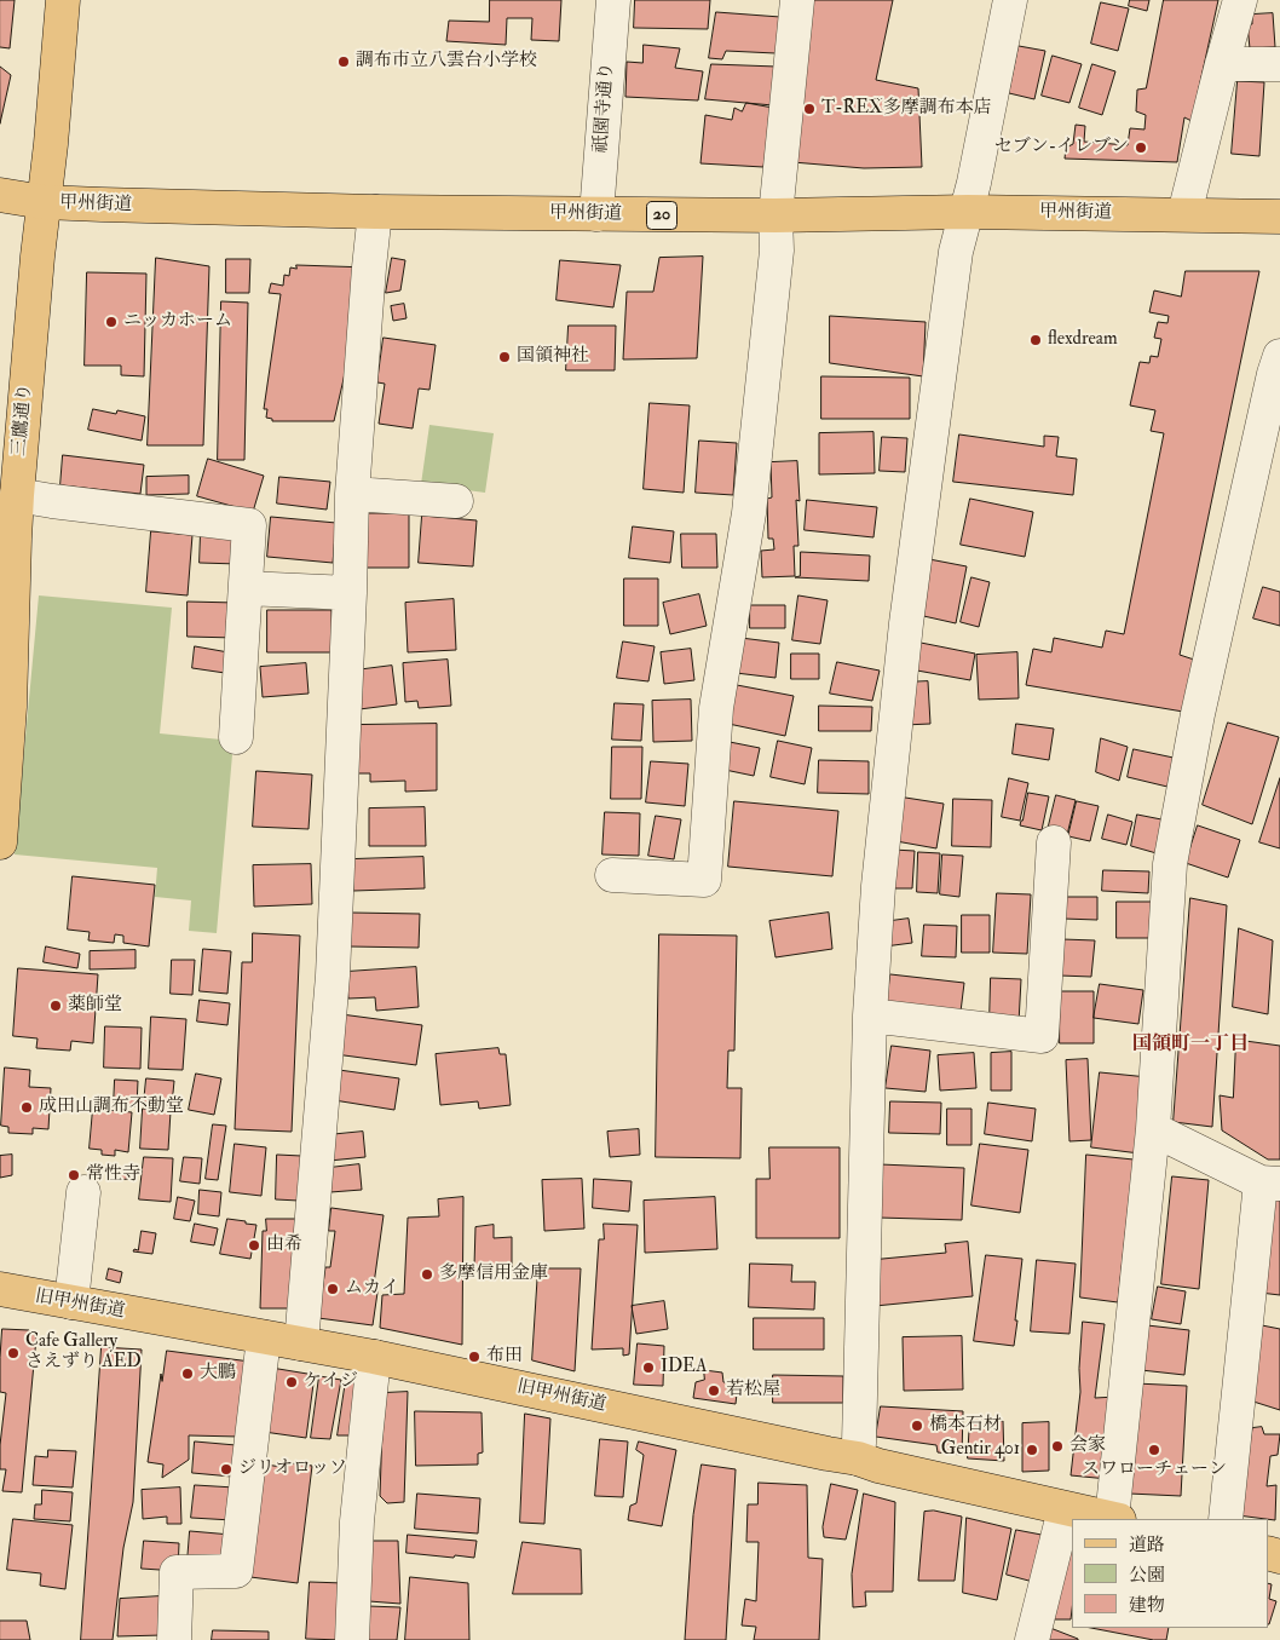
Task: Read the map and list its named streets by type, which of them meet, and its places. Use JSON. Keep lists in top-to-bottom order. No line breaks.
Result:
{"streets":{"main road":["甲州街道","20","三鷹通り","旧甲州街道"],"street":["祇園寺通り"]},"crossings":[["祇園寺通り","甲州街道"],["甲州街道","三鷹通り"]],"districts":["国領町一丁目"],"places":["調布市立八雲台小学校","T-REX多摩調布本店","セブン-イレブン","ニッカホーム","flexdream","国領神社","薬師堂","成田山調布不動堂","常性寺","由希","多摩信用金庫","ムカイ","Cafe Gallery さえずり AED","布田","IDEA","大鵬","ケイジ","若松屋","橋本石材","会家","Gentir 401","スワローチェーン","ジリオロッソ"],"legend":["道路","公園","建物"]}
